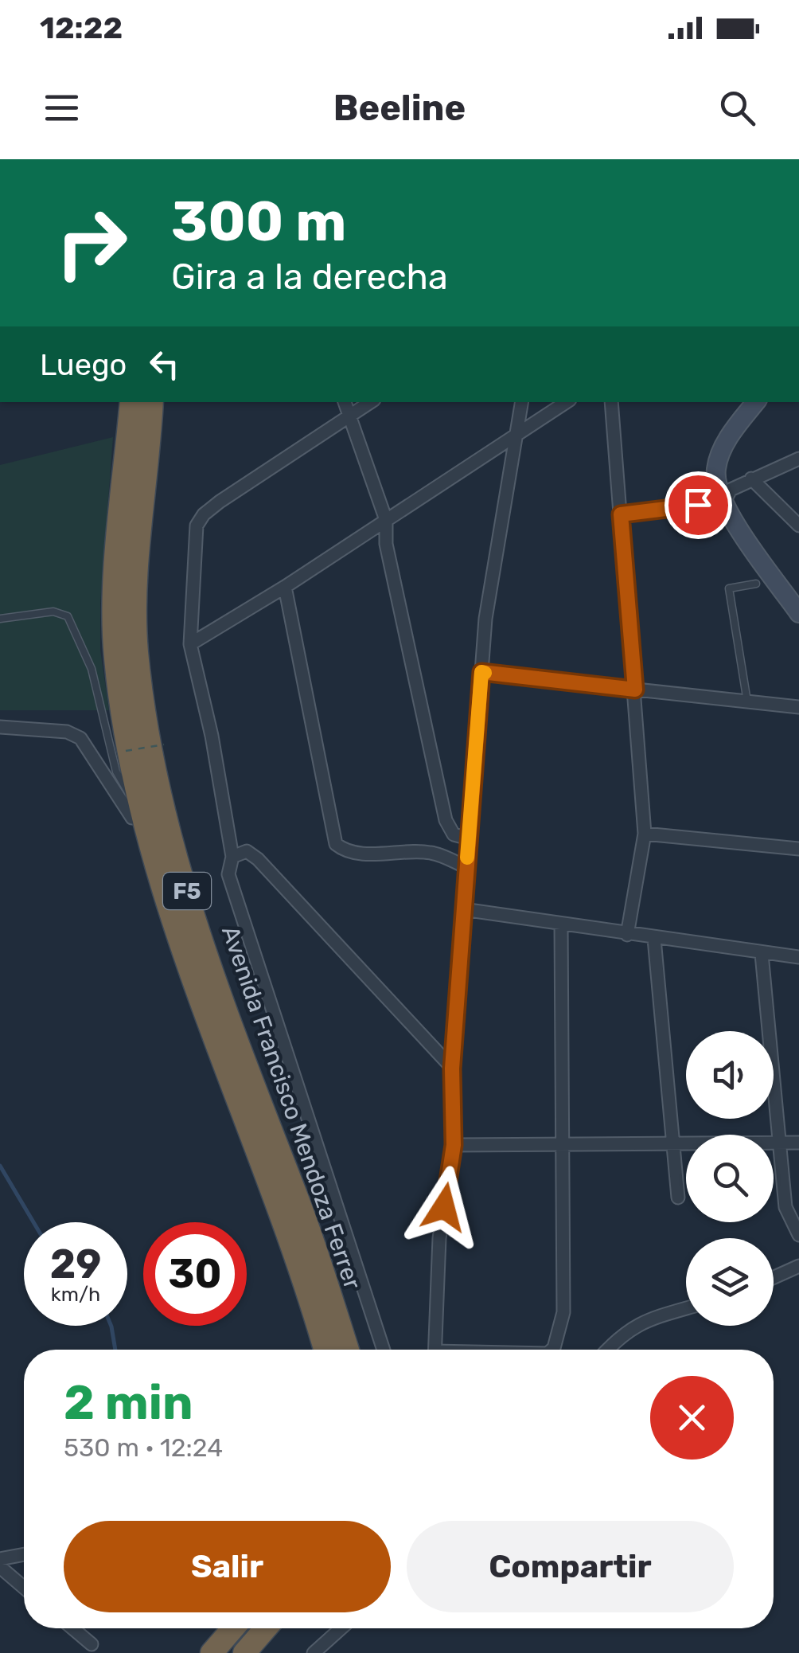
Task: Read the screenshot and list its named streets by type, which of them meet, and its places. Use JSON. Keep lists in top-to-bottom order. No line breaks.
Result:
{"streets":{"highway":["F5","Avenida Francisco Mendoza Ferrer"]},"page":{"status":"12:22","header":"Beeline","turn":["300 m","Gira a la derecha"],"then":"Luego","speed":"29 km/h","limit":"30","heading":["2 min","530 m · 12:24"],"buttons":["Salir","Compartir"]}}
